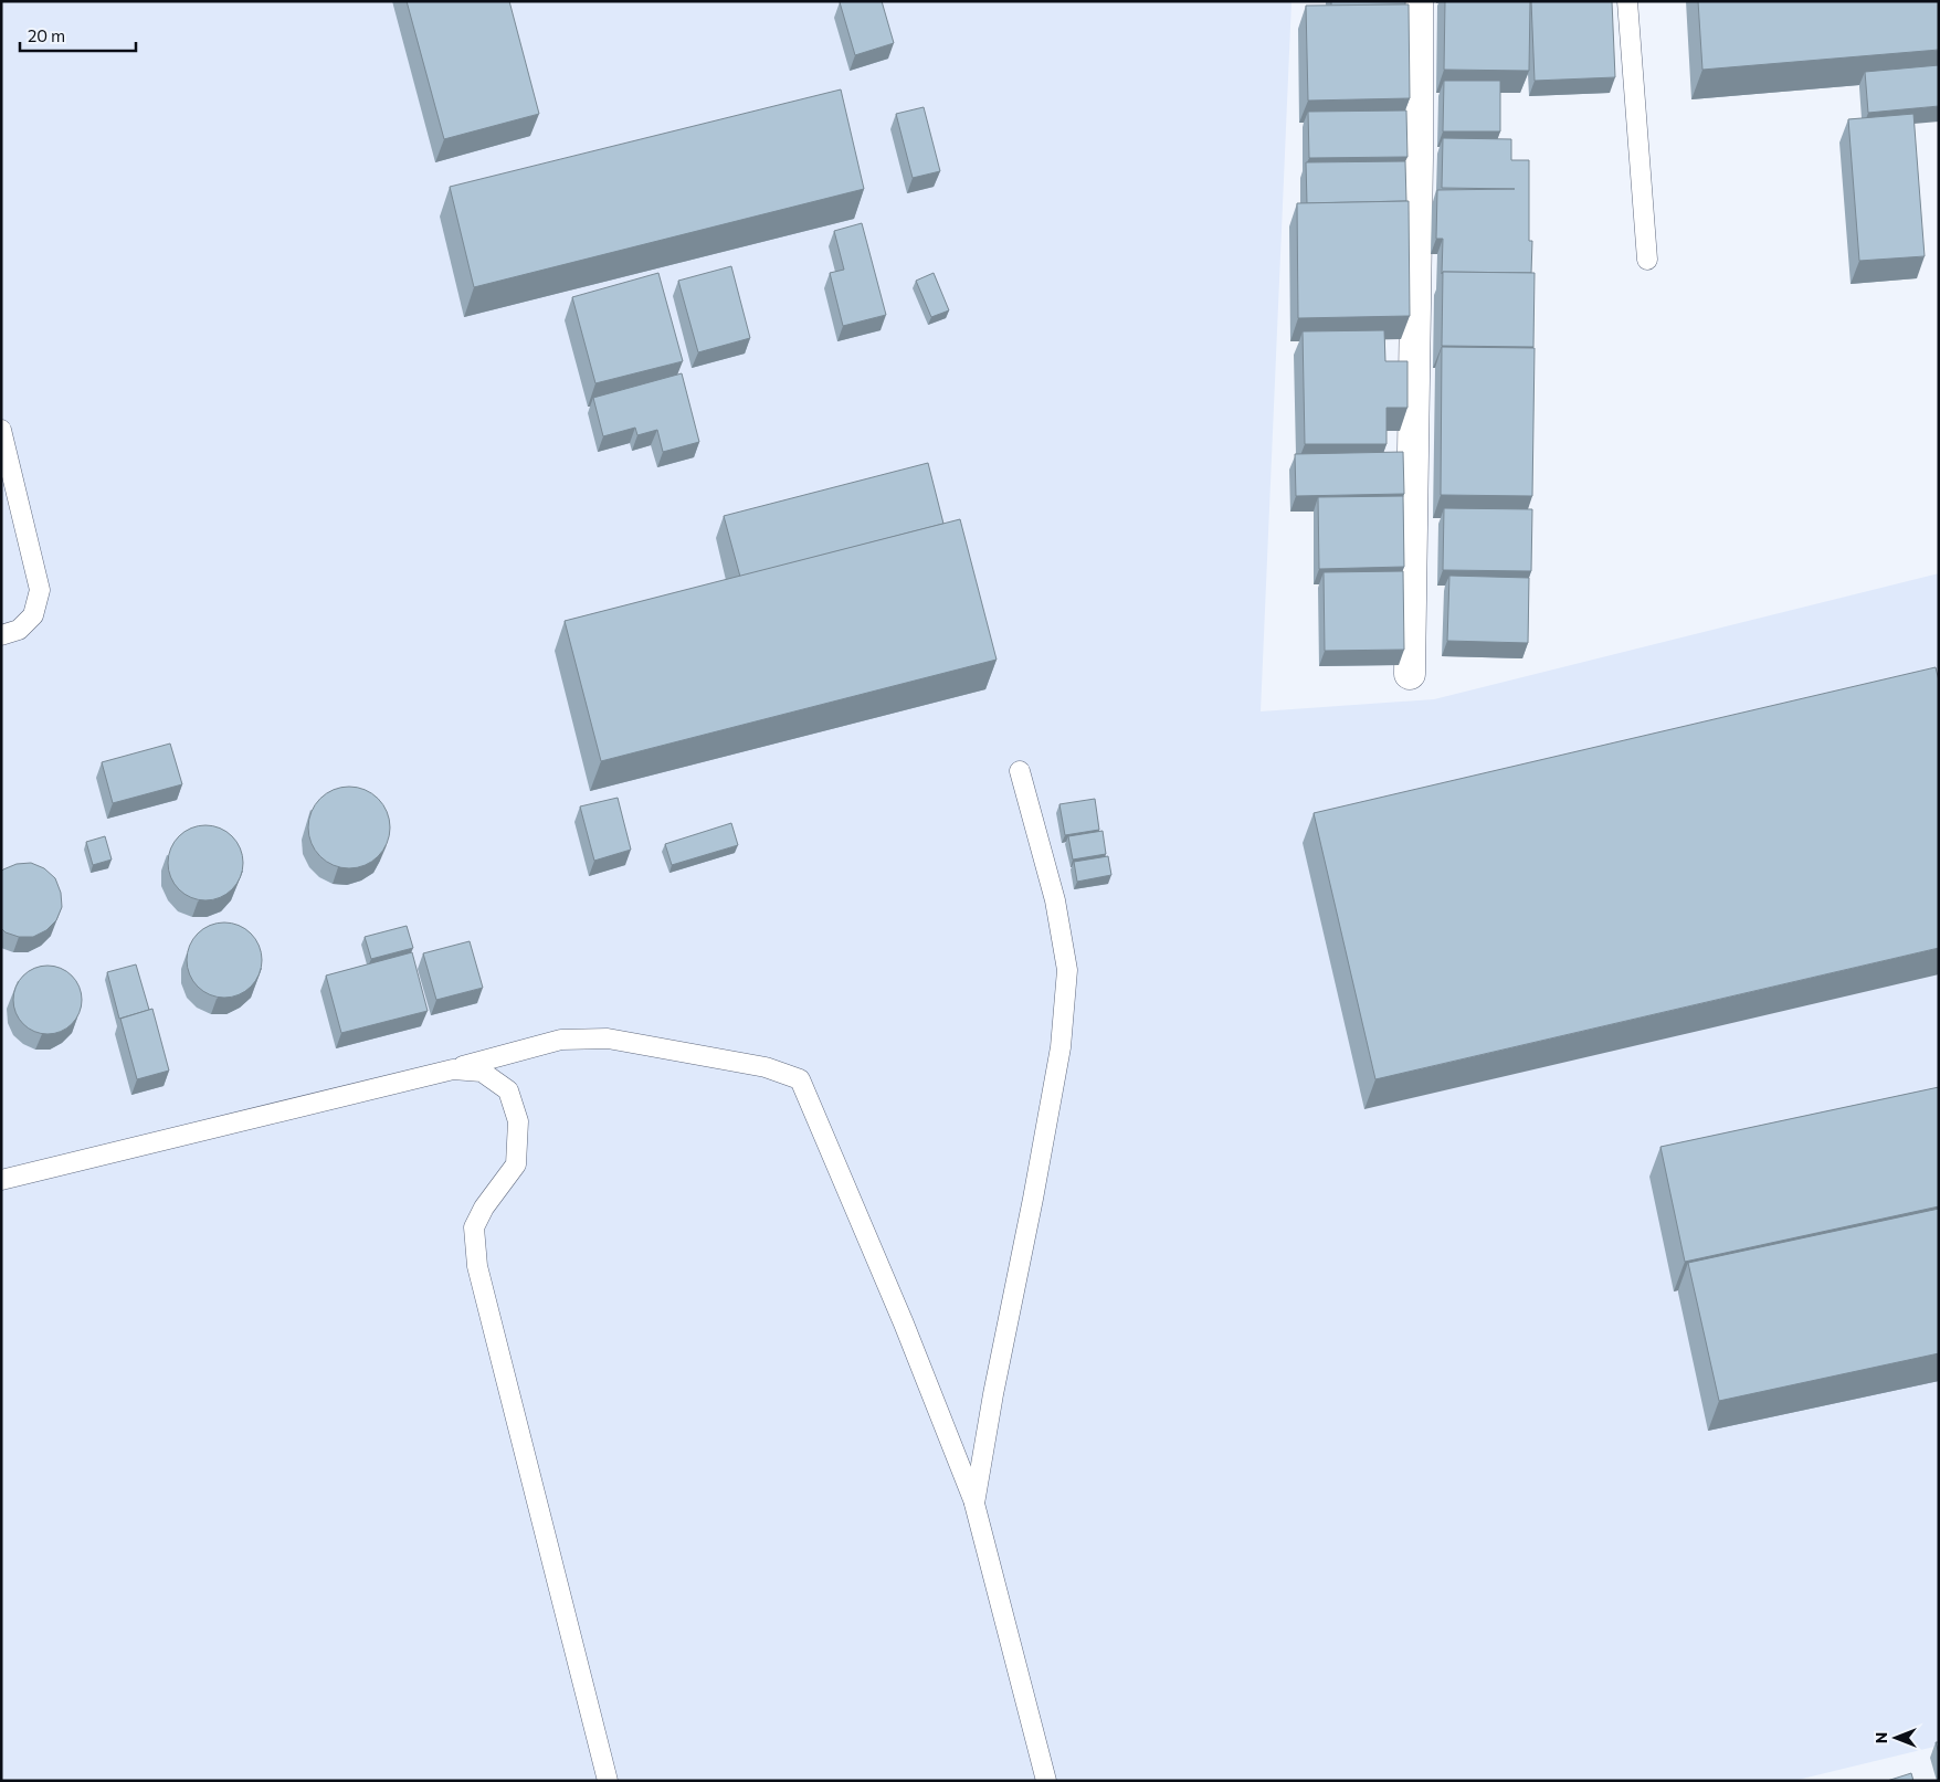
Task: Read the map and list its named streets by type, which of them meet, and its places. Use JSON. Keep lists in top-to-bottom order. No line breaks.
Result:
{"scale_bar":"20 m","north":"left"}
